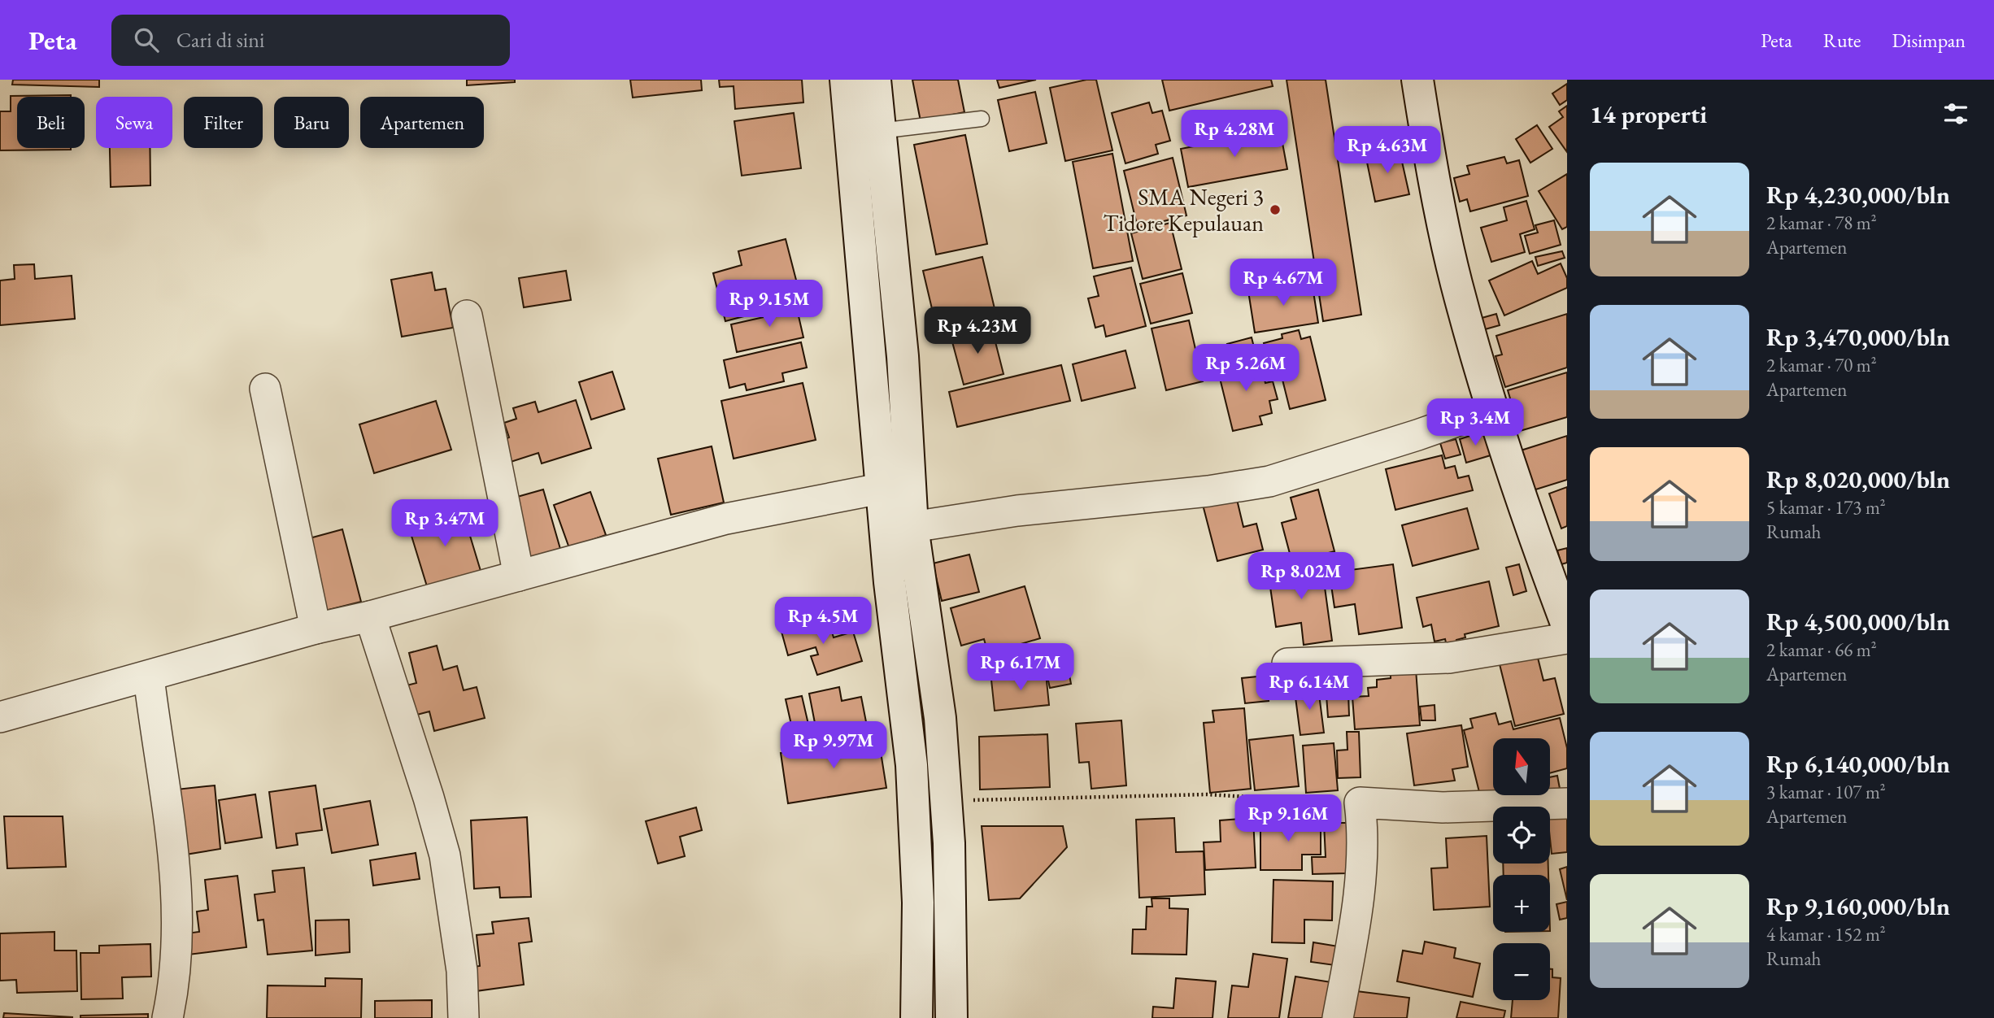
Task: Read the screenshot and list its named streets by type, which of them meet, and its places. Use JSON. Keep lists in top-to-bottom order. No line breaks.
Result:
{"places":["SMA Negeri 3 Tidore Kepulauan"],"north":"top","page":{"header":"Peta","search":"Cari di sini","nav":["Peta","Rute","Disimpan"],"heading":"14 properti","chip":["Beli","Sewa","Filter","Baru","Apartemen"],"price":["Rp 4.28M","Rp 4.63M","Rp 4.67M","Rp 9.15M","Rp 4.23M","Rp 5.26M","Rp 3.4M","Rp 3.47M","Rp 8.02M","Rp 4.5M","Rp 6.17M","Rp 6.14M","Rp 9.97M","Rp 9.16M"],"list":[{"name":"Rp 4,230,000/bln","note":"2 kamar · 78 m² · Apartemen"},{"name":"Rp 3,470,000/bln","note":"2 kamar · 70 m² · Apartemen"},{"name":"Rp 8,020,000/bln","note":"5 kamar · 173 m² · Rumah"},{"name":"Rp 4,500,000/bln","note":"2 kamar · 66 m² · Apartemen"},{"name":"Rp 6,140,000/bln","note":"3 kamar · 107 m² · Apartemen"},{"name":"Rp 9,160,000/bln","note":"4 kamar · 152 m² · Rumah"}],"map_buttons":["+","−"]}}
